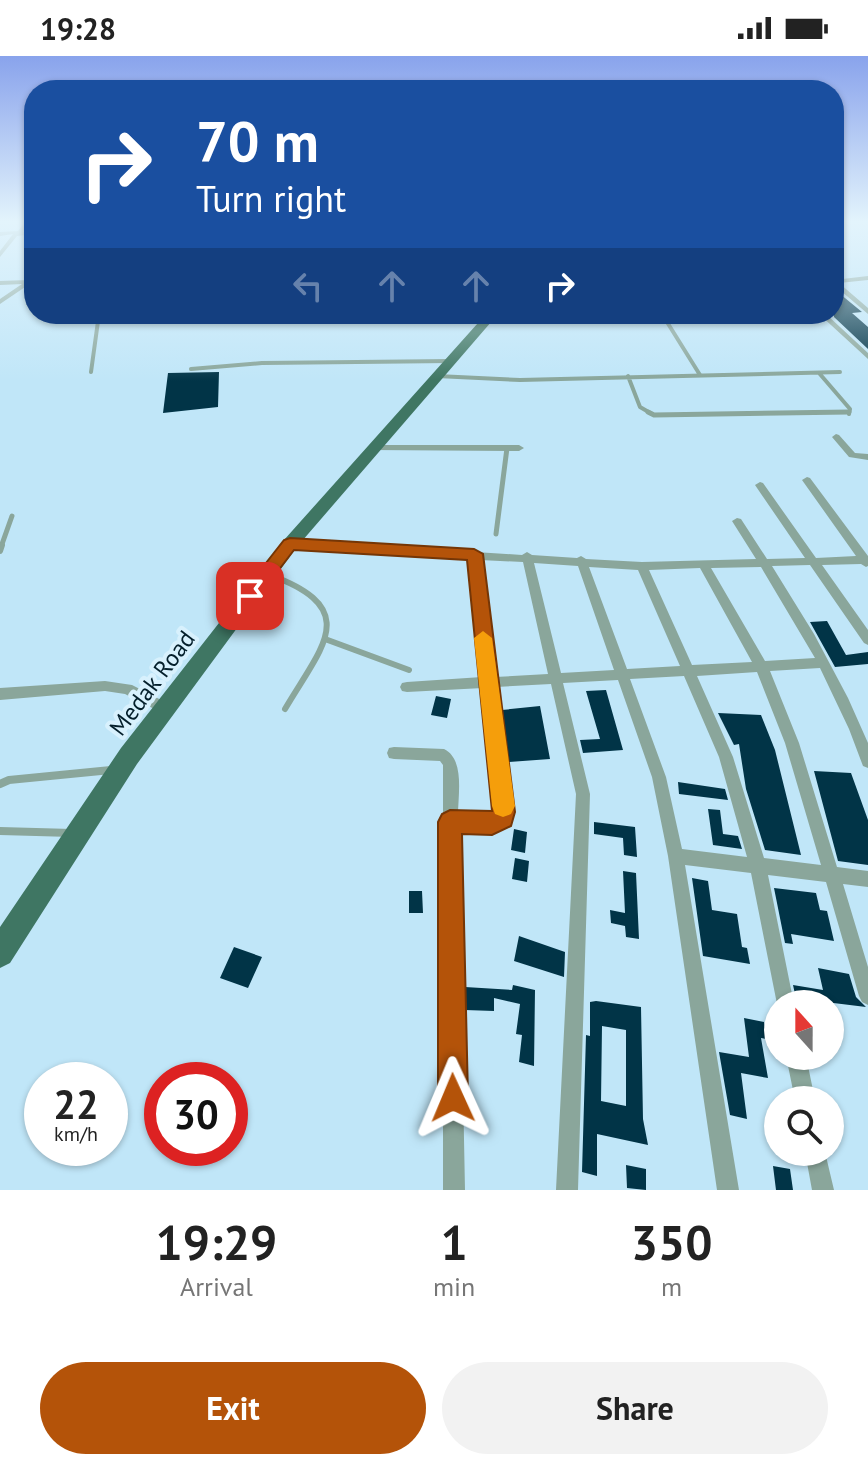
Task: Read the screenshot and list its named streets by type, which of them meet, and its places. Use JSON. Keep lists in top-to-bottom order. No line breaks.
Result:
{"streets":{"main road":["Medak Road"]},"north":"top","page":{"status":"19:28","turn":["70 m","Turn right"],"speed":"22 km/h","limit":"30","eta":["19:29","Arrival","1","min","350","m"],"buttons":["Exit","Share"]}}
